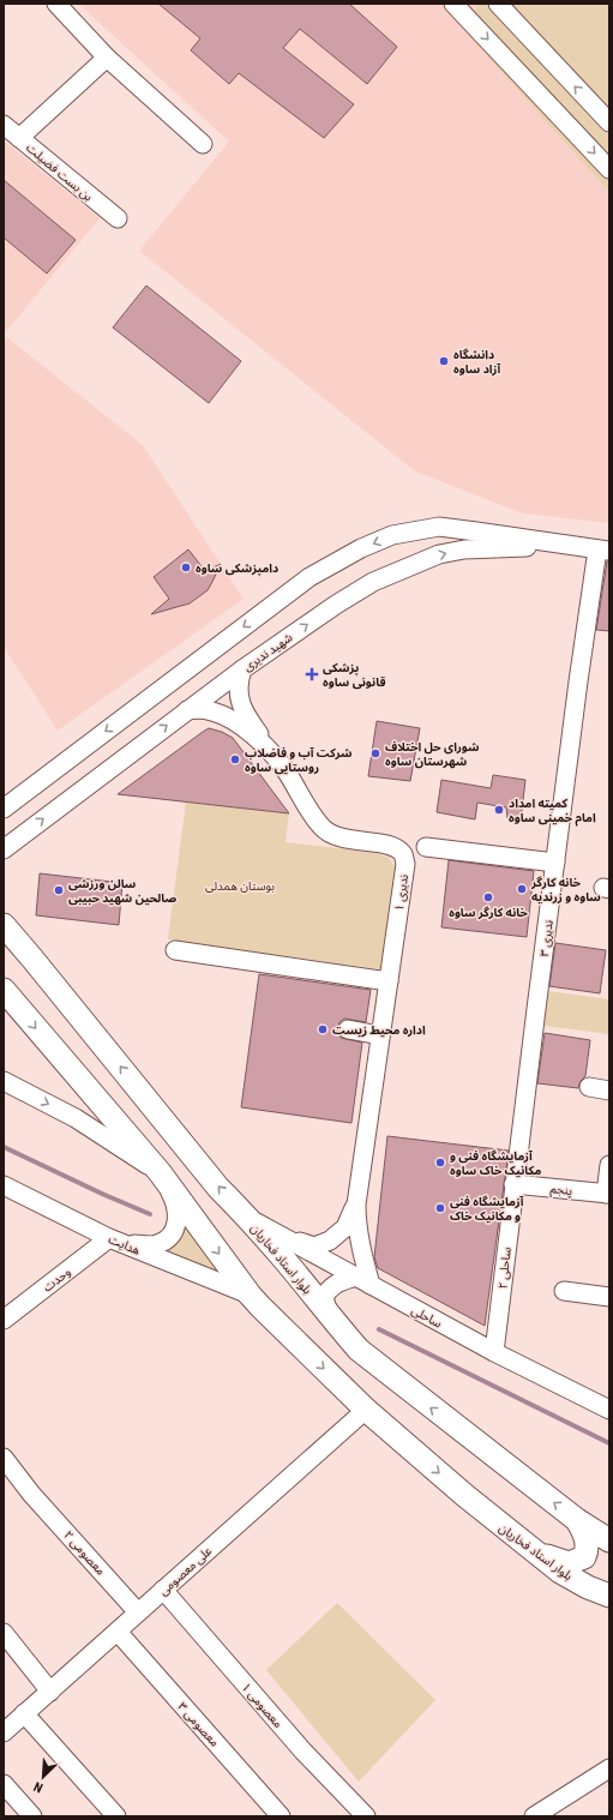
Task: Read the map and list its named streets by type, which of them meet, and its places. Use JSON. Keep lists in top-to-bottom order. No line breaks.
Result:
{"streets":{"main road":["بلوار استاد فخاریان"],"street":["بن بست فضیلت","شهید ندیری","ندیری ۱","ندیری ۳","پنجم","هدایت","ساحلی ۲","وحدت","ساحلی","معصومی ۲","علی معصومی","معصومی ۱","معصومی ۳"]},"crossings":[["شهید ندیری","ندیری ۱"],["شهید ندیری","ندیری ۳"],["ندیری ۳","پنجم"],["ندیری ۳","ساحلی ۲"],["پنجم","ساحلی ۲"],["هدایت","بلوار استاد فخاریان"],["هدایت","وحدت"],["بلوار استاد فخاریان","ساحلی"],["بلوار استاد فخاریان","علی معصومی"],["ساحلی ۲","ساحلی"],["معصومی ۲","علی معصومی"],["علی معصومی","معصومی ۱"],["علی معصومی","معصومی ۳"]],"parks":["بوستان همدلی"],"places":{"other":["دانشگاه آزاد ساوه","دامپزشکی ساوه","شورای حل اختلاف شهرستان ساوه","شرکت آب و فاضلاب روستایی ساوه","کمیته امداد امام خمینی ساوه","خانه کارگر ساوه و زرندیه","سالن ورزشی صالحین شهید حبیبی","خانه کارگر ساوه","اداره محیط زیست","آزمایشگاه فنی و مکانیک خاک ساوه","آزمایشگاه فنی و مکانیک خاک"],"health":["پزشکی قانونی ساوه"]},"north":"bottom left"}
